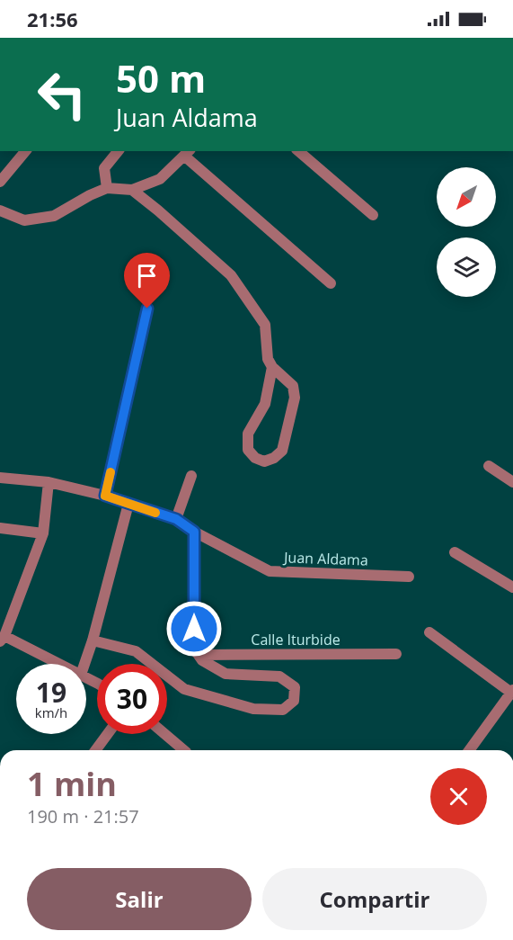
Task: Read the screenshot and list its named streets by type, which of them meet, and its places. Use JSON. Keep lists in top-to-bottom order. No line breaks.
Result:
{"streets":{"street":["Juan Aldama","Calle Iturbide"]},"north":"bottom left","page":{"status":"21:56","turn":["50 m","Juan Aldama"],"speed":"19 km/h","limit":"30","heading":["1 min","190 m · 21:57"],"buttons":["Salir","Compartir"]}}
